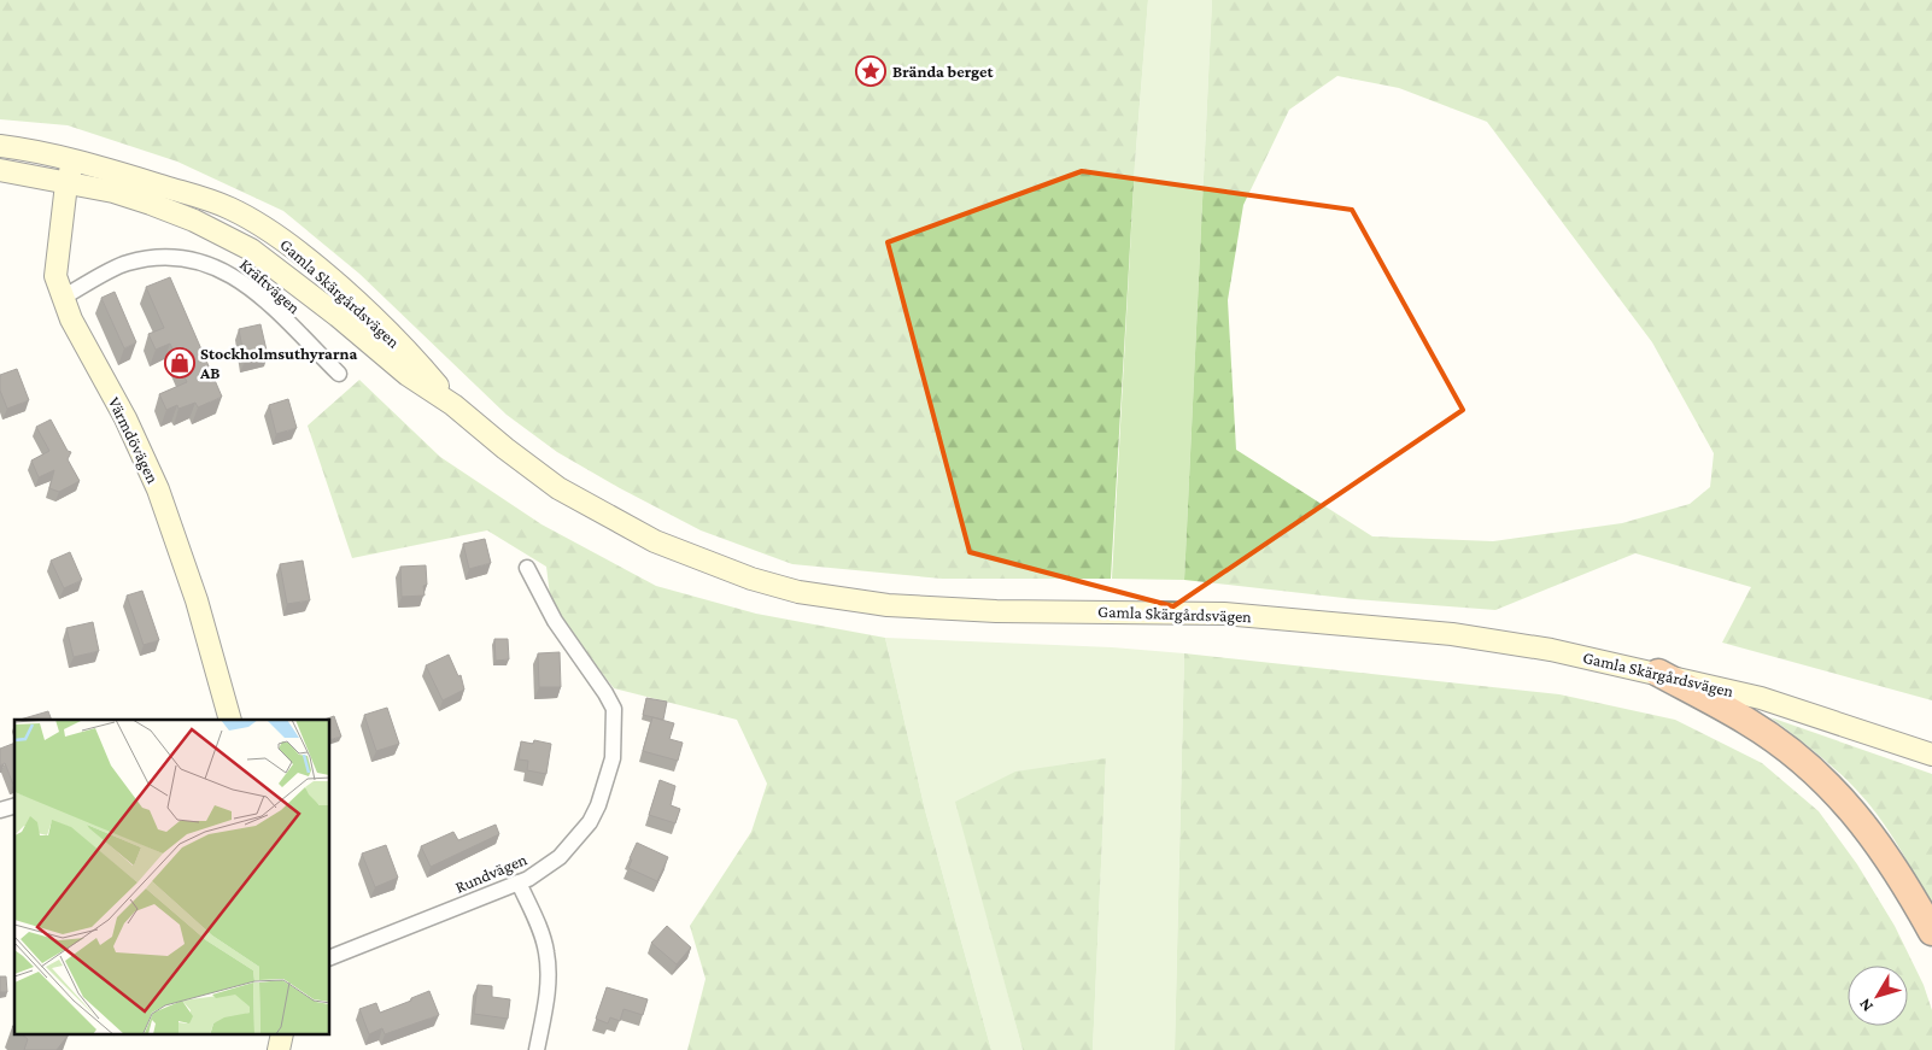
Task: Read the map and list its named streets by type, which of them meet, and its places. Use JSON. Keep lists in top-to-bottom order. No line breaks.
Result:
{"streets":{"main road":["Gamla Skärgårdsvägen","Värmdövägen"],"street":["Kräftvägen","Rundvägen"]},"crossings":[["Kräftvägen","Värmdövägen"],["Gamla Skärgårdsvägen","Värmdövägen"]],"places":{"place":["Brända berget"],"shop":["Stockholmsuthyrarna AB"]},"north":"bottom left"}
